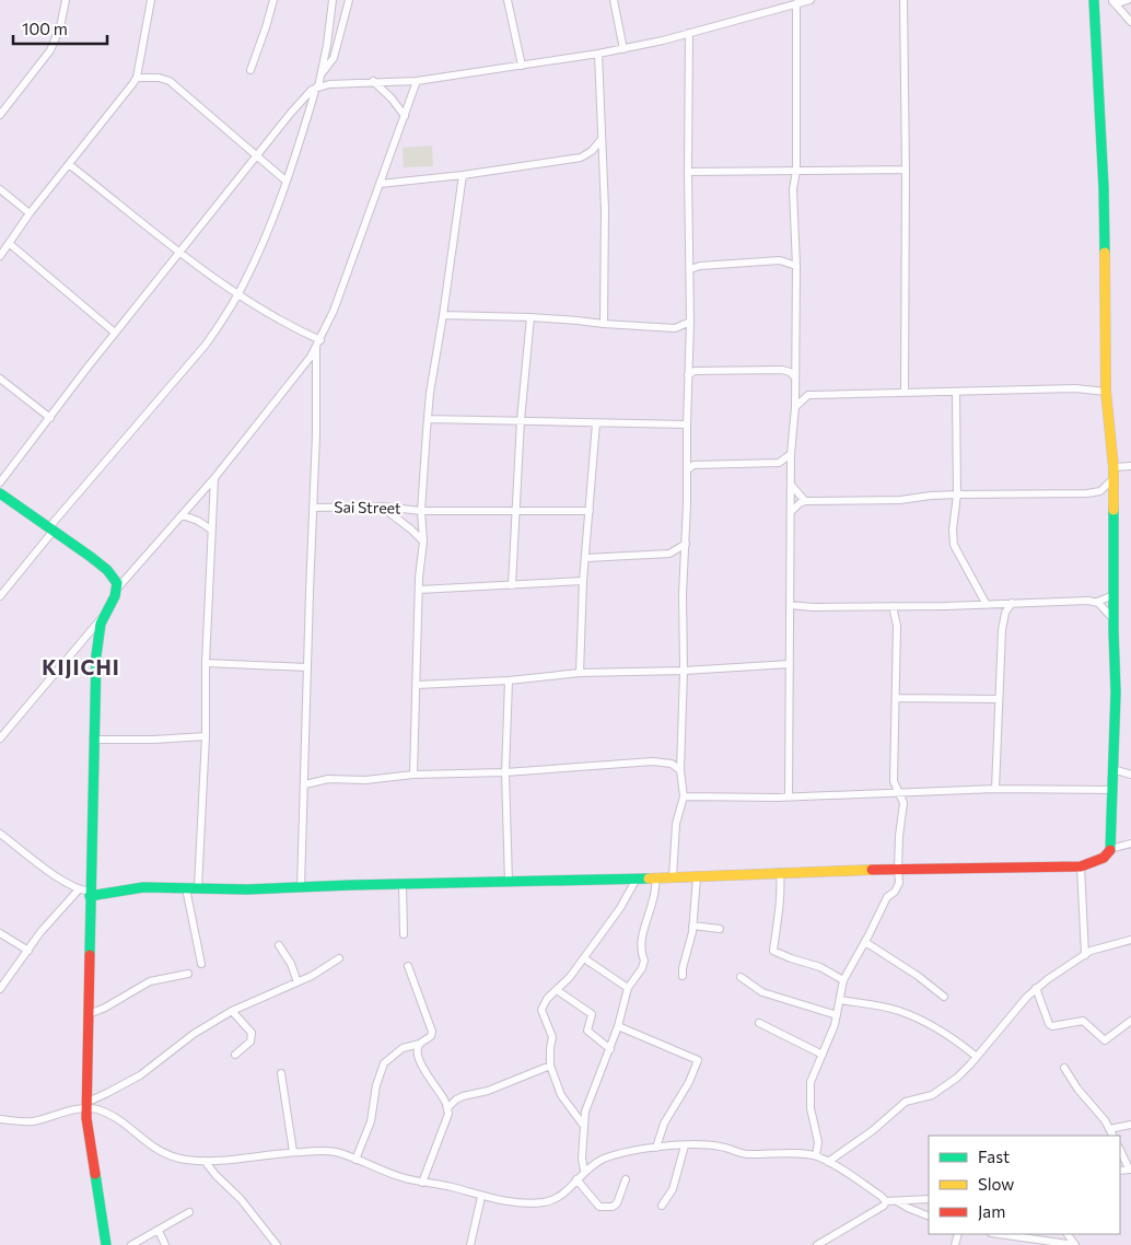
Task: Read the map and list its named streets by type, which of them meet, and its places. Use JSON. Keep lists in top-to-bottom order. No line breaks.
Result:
{"streets":{"street":["Sai Street"]},"districts":["KIJICHI"],"legend":["Fast","Slow","Jam"],"scale_bar":"100 m"}
